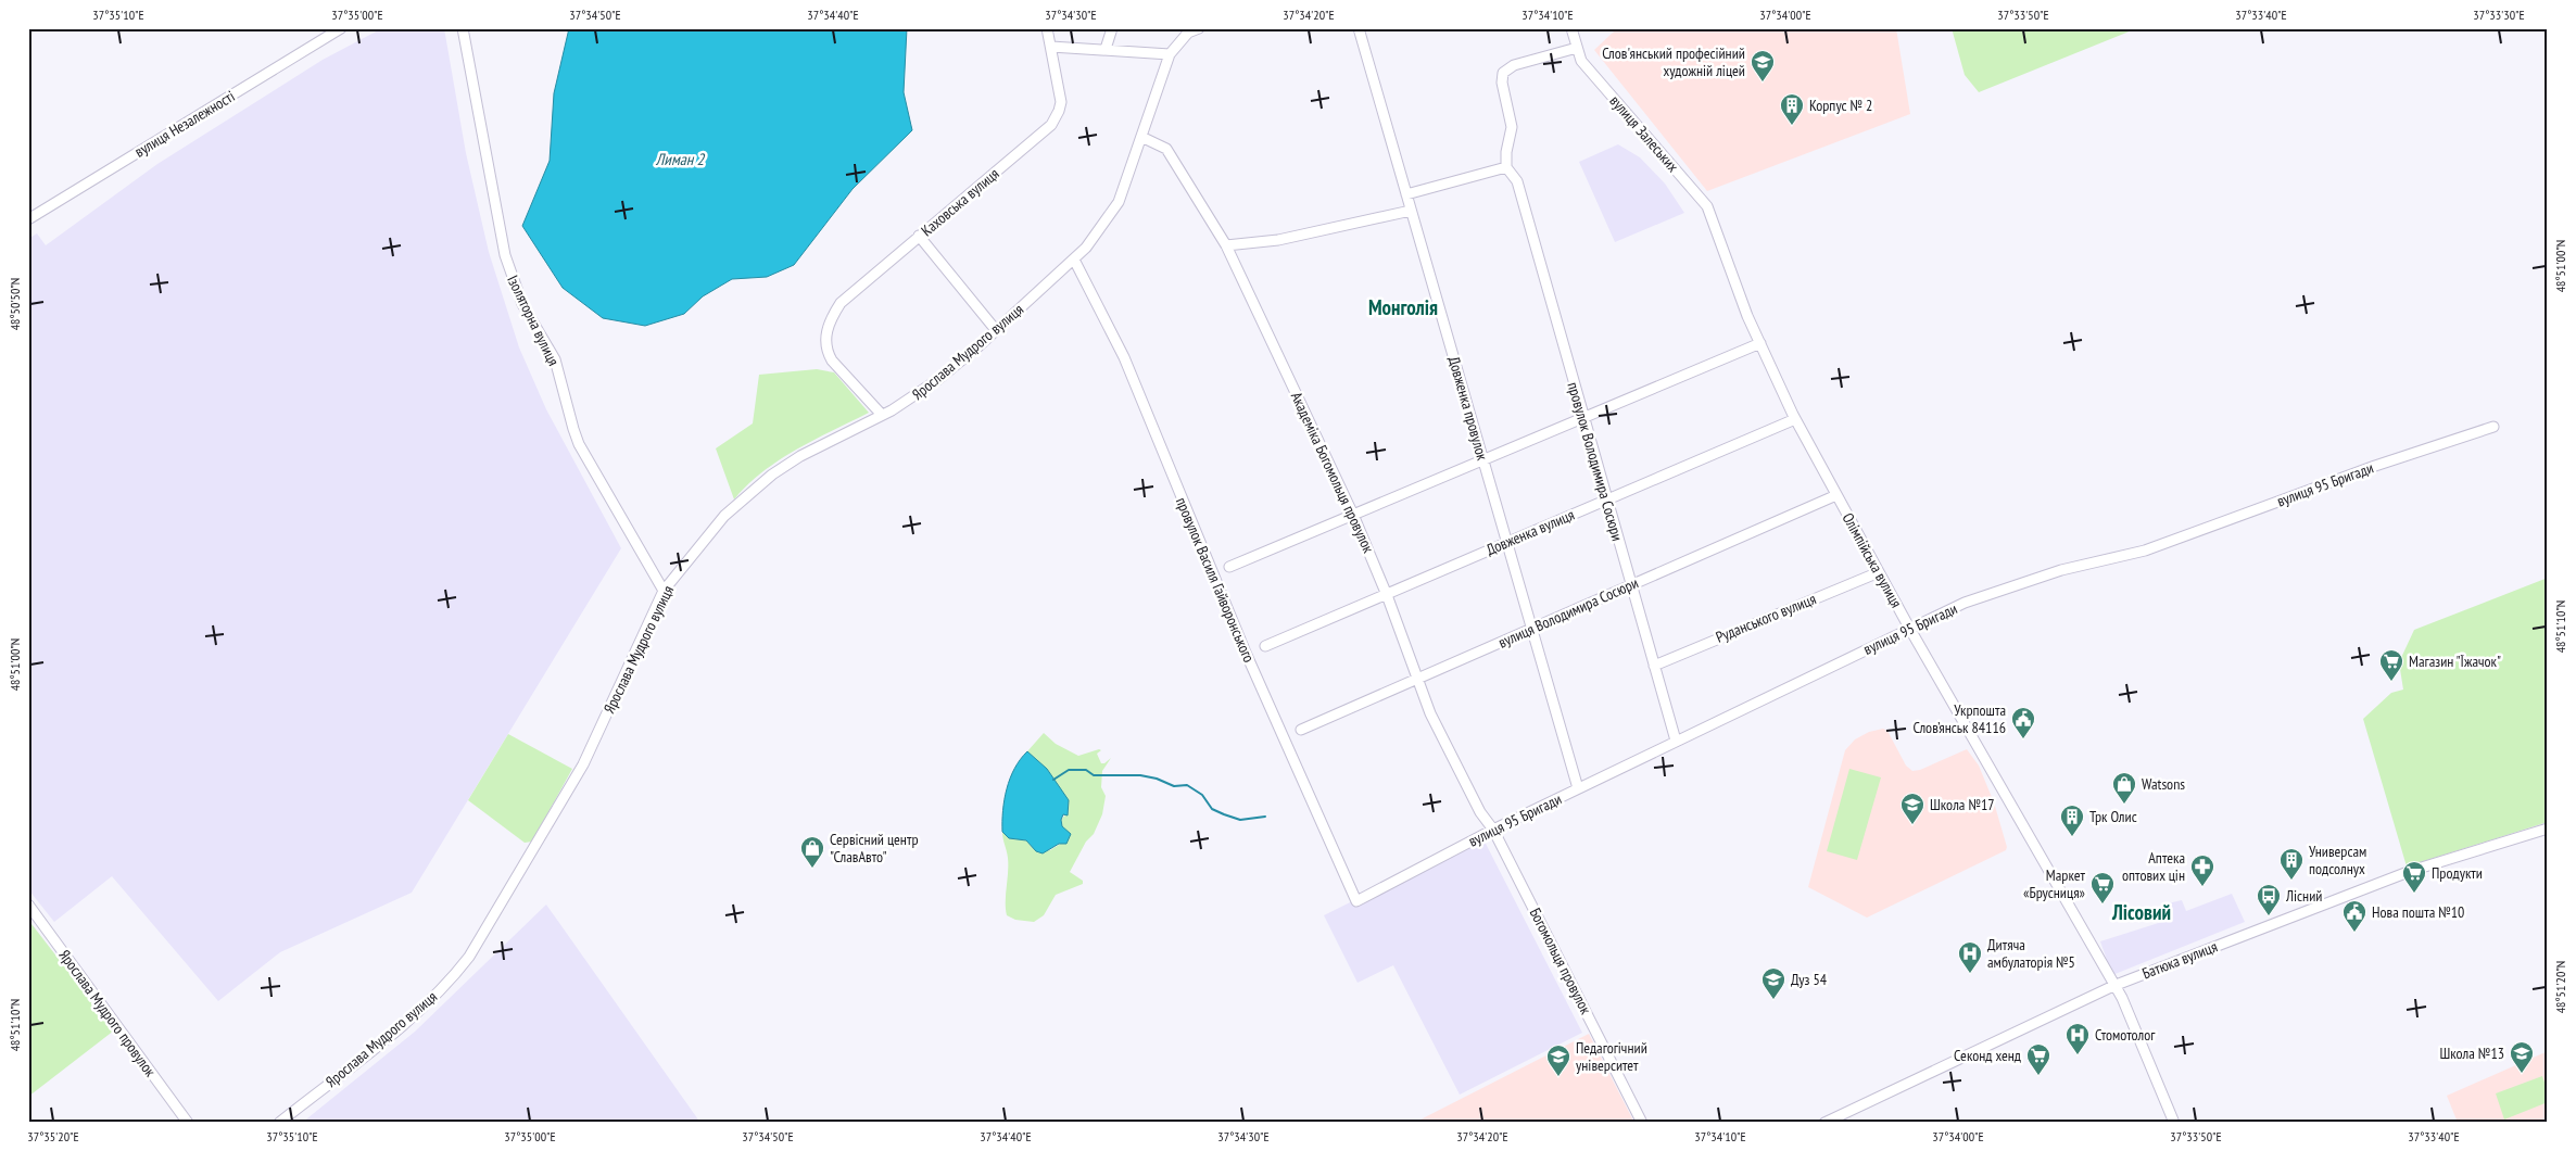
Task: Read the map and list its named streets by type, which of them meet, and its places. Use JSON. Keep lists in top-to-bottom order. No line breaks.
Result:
{"streets":{"street":["вулиця Незалежності","вулиця Залеських","Каховська вулиця","Ізоляторна вулиця","Ярослава Мудрого вулиця","Довженка провулок","провулок Володимира Сосюри","Академіка Богомольця провулок","вулиця 95 Бригади","Довженка вулиця","Олімпійська вулиця","провулок Василя Гайворонського","вулиця Володимира Сосюри","Руданського вулиця","Батюка вулиця","Богомольця провулок","Ярослава Мудрого провулок"]},"crossings":[["вулиця Залеських","Олімпійська вулиця"],["Каховська вулиця","Ярослава Мудрого вулиця"],["Ізоляторна вулиця","Ярослава Мудрого вулиця"],["Ярослава Мудрого вулиця","Академіка Богомольця провулок"],["Ярослава Мудрого вулиця","провулок Василя Гайворонського"],["Довженка провулок","вулиця 95 Бригади"],["Довженка провулок","Довженка вулиця"],["Довженка провулок","вулиця Володимира Сосюри"],["провулок Володимира Сосюри","вулиця 95 Бригади"],["провулок Володимира Сосюри","Довженка вулиця"],["провулок Володимира Сосюри","вулиця Володимира Сосюри"],["провулок Володимира Сосюри","Руданського вулиця"],["Академіка Богомольця провулок","вулиця 95 Бригади"],["Академіка Богомольця провулок","Довженка вулиця"],["Академіка Богомольця провулок","вулиця Володимира Сосюри"],["Академіка Богомольця провулок","Богомольця провулок"],["вулиця 95 Бригади","Олімпійська вулиця"],["вулиця 95 Бригади","провулок Василя Гайворонського"],["вулиця 95 Бригади","Богомольця провулок"],["Довженка вулиця","Олімпійська вулиця"],["Олімпійська вулиця","вулиця Володимира Сосюри"],["Олімпійська вулиця","Руданського вулиця"],["Олімпійська вулиця","Батюка вулиця"]],"districts":["Монголія","Лісовий"],"water":["Лиман 2"],"places":{"school or university":["Слов'янський професійний художній ліцей","Школа №17","Дуз 54","Школа №13","Педагогічний університет"],"building":["Корпус № 2","Трк Олис","Универсам подсолнух"],"supermarket":["Магазин \"Їжачок\"","Продукти","Маркет «Брусниця»","Секонд хенд"],"public building":["Укрпошта Слов’янськ 84116","Нова пошта №10"],"shop":["Watsons","Сервісний центр \"СлавАвто\""],"pharmacy":["Аптека оптових цін"],"bus stop":["Лісний"],"hospital":["Дитяча амбулаторія №5","Стомотолог"]},"coordinates":["37°35'10\"E","37°35'00\"E","37°34'50\"E","37°34'40\"E","37°34'30\"E","37°34'20\"E","37°34'10\"E","37°34'00\"E","37°33'50\"E","37°33'40\"E","37°33'30\"E","48°51'00\"N","48°50'50\"N","48°51'10\"N","48°51'20\"N","37°35'20\"E"]}
